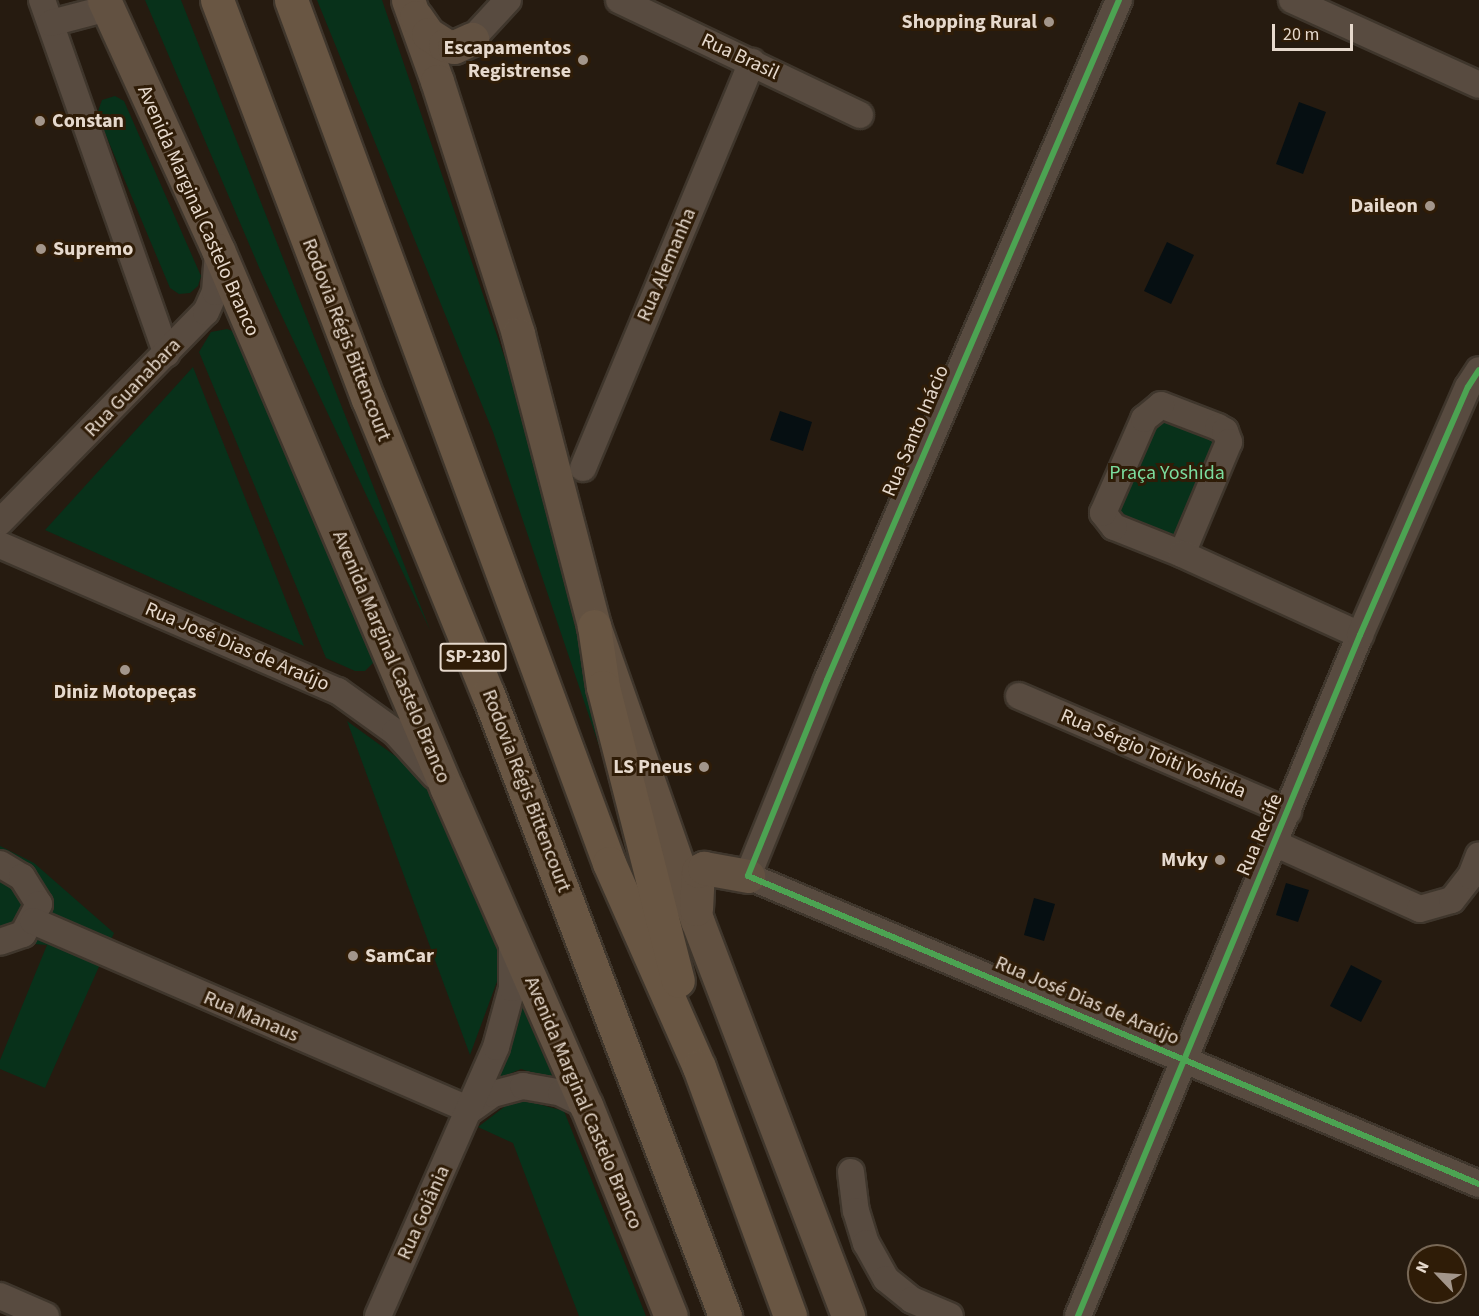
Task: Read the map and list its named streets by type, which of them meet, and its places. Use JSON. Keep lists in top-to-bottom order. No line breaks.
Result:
{"streets":{"highway":["Rodovia Régis Bittencourt","SP-230"],"main road":["Avenida Marginal Castelo Branco"],"street":["Rua Brasil","Rua Alemanha","Rua Guanabara","Rua Santo Inácio","Rua José Dias de Araújo","Rua Sérgio Toiti Yoshida","Rua Recife","Rua Manaus","Rua Goiânia"]},"crossings":[["Rua Brasil","Rua Alemanha"],["Avenida Marginal Castelo Branco","Rua Guanabara"],["Avenida Marginal Castelo Branco","Rua José Dias de Araújo"],["Avenida Marginal Castelo Branco","Rua Goiânia"],["Rua Guanabara","Rua José Dias de Araújo"],["Rua Santo Inácio","Rua José Dias de Araújo"],["Rua José Dias de Araújo","Rua Recife"],["Rua Sérgio Toiti Yoshida","Rua Recife"],["Rua Manaus","Rua Goiânia"]],"parks":["Praça Yoshida"],"places":["Shopping Rural","Escapamentos Registrense","Constan","Daileon","Supremo","Diniz Motopeças","LS Pneus","Mvky","SamCar"],"scale_bar":"20 m","north":"top left"}
